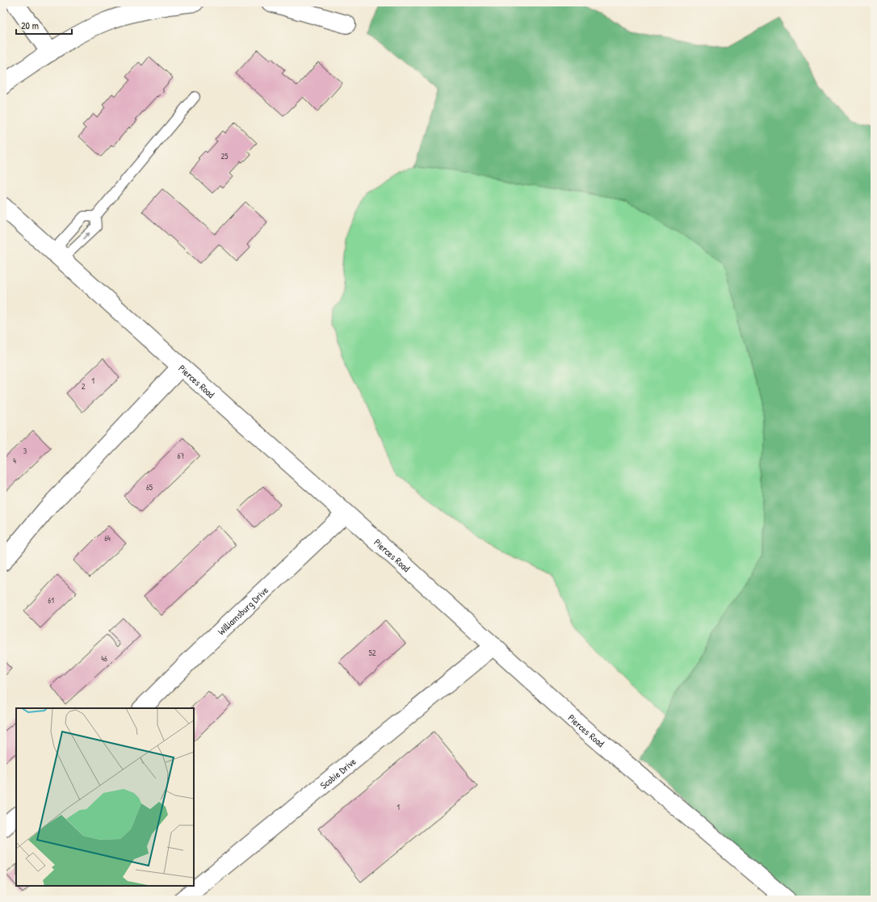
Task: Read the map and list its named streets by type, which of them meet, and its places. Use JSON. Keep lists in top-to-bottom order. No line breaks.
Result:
{"streets":{"street":["Pierces Road","Williamsburg Drive","Scobie Drive"]},"crossings":[["Pierces Road","Williamsburg Drive"],["Pierces Road","Scobie Drive"]],"house_numbers":["25","1","2","3","67","4","65","64","61","52","46","1"],"scale_bar":"20 m"}
